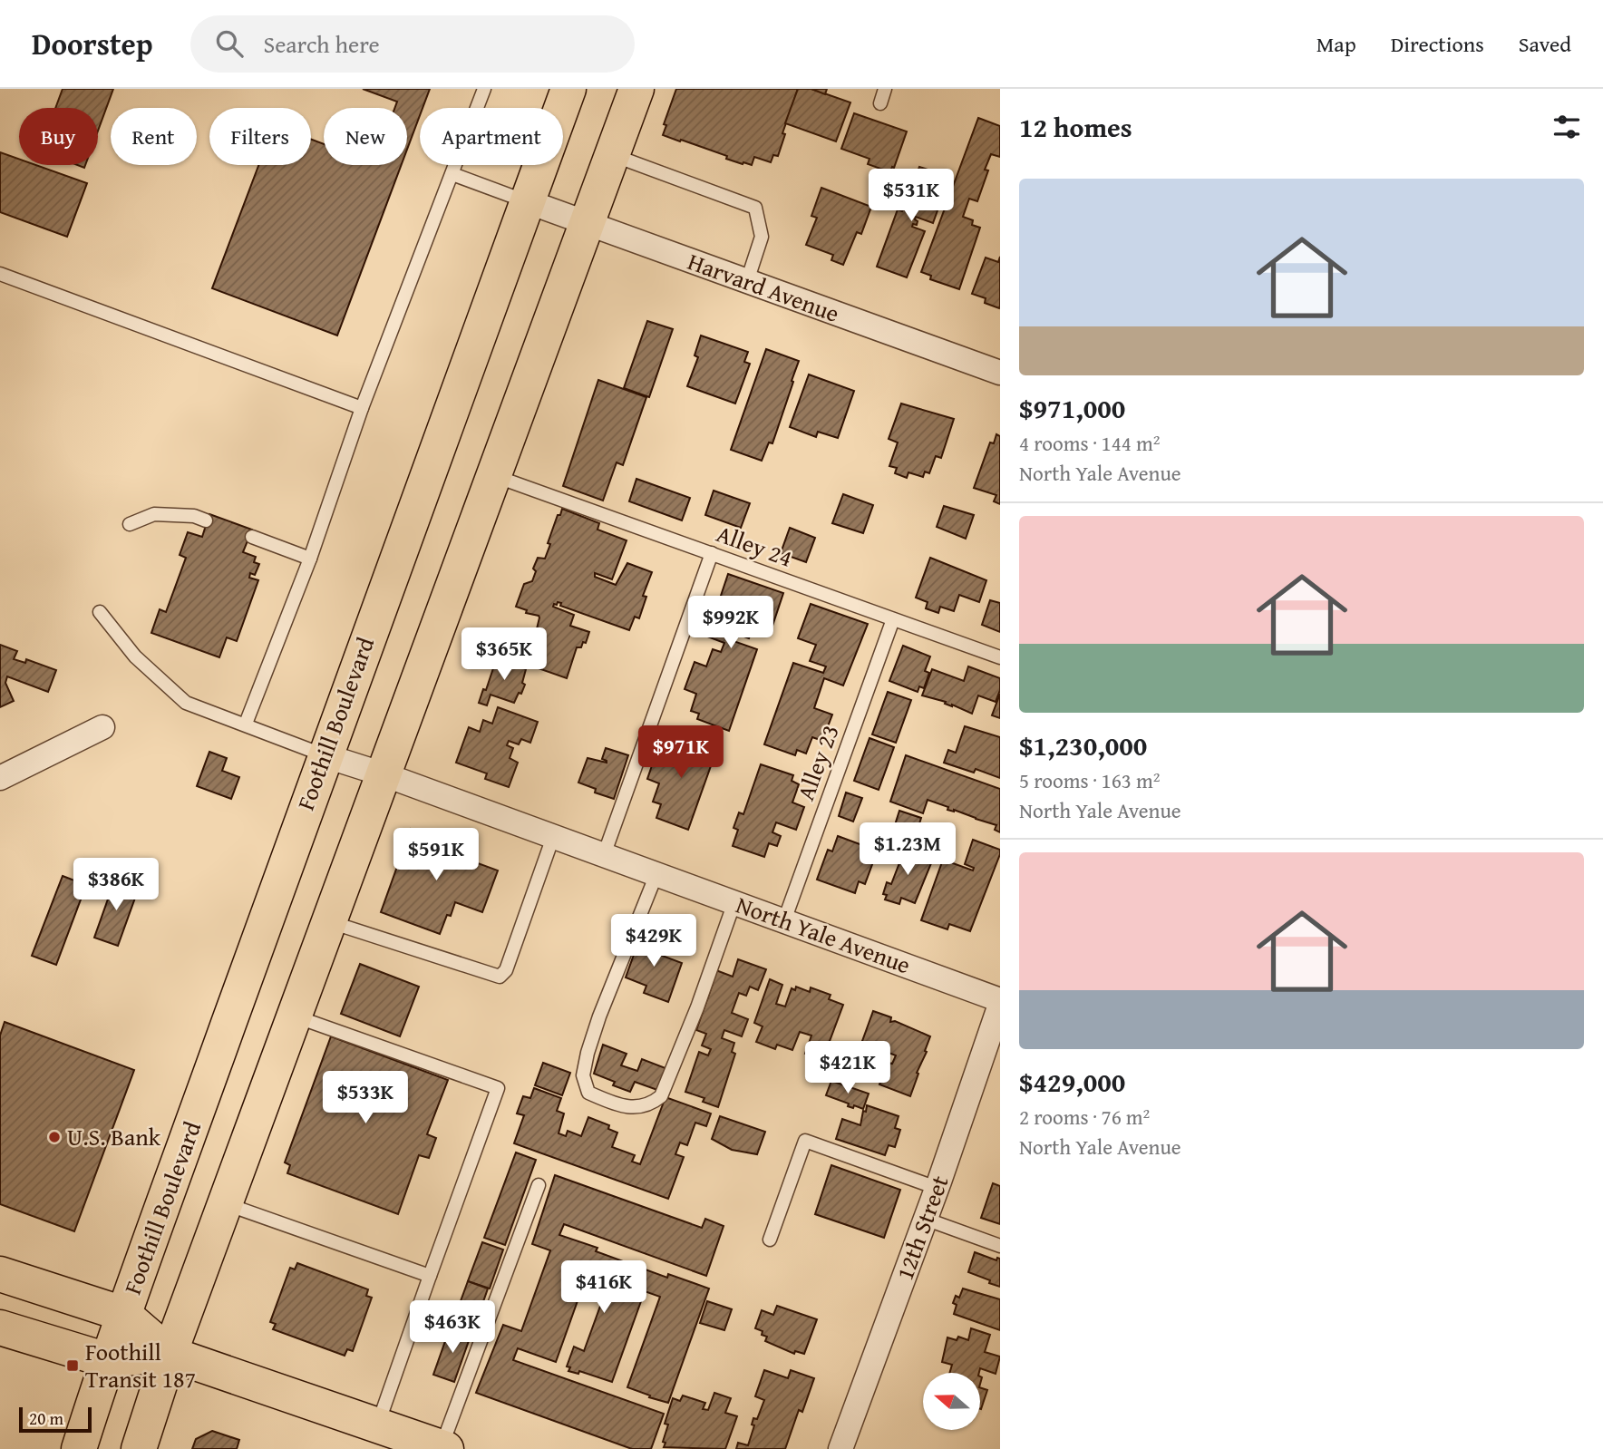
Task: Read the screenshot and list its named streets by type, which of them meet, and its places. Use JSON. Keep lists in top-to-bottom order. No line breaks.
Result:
{"streets":{"main road":["Foothill Boulevard"],"street":["Harvard Avenue","North Yale Avenue","12th Street"],"lane":["Alley 24","Alley 23"]},"crossings":[["Harvard Avenue","Foothill Boulevard"],["Alley 24","Alley 23"],["Foothill Boulevard","North Yale Avenue"],["Alley 23","North Yale Avenue"],["North Yale Avenue","12th Street"]],"places":{"other":["U.S. Bank"],"transit":["Foothill Transit 187"]},"scale_bar":"20 m","north":"left","page":{"header":"Doorstep","search":"Search here","nav":["Map","Directions","Saved"],"heading":"12 homes","chip":["Buy","Rent","Filters","New","Apartment"],"list":[{"name":"$971,000","note":"4 rooms · 144 m² · North Yale Avenue"},{"name":"$1,230,000","note":"5 rooms · 163 m² · North Yale Avenue"},{"name":"$429,000","note":"2 rooms · 76 m² · North Yale Avenue"}],"price":["$531K","$992K","$365K","$971K","$1.23M","$591K","$386K","$429K","$421K","$533K","$416K","$463K"],"scale":"20 m"}}
